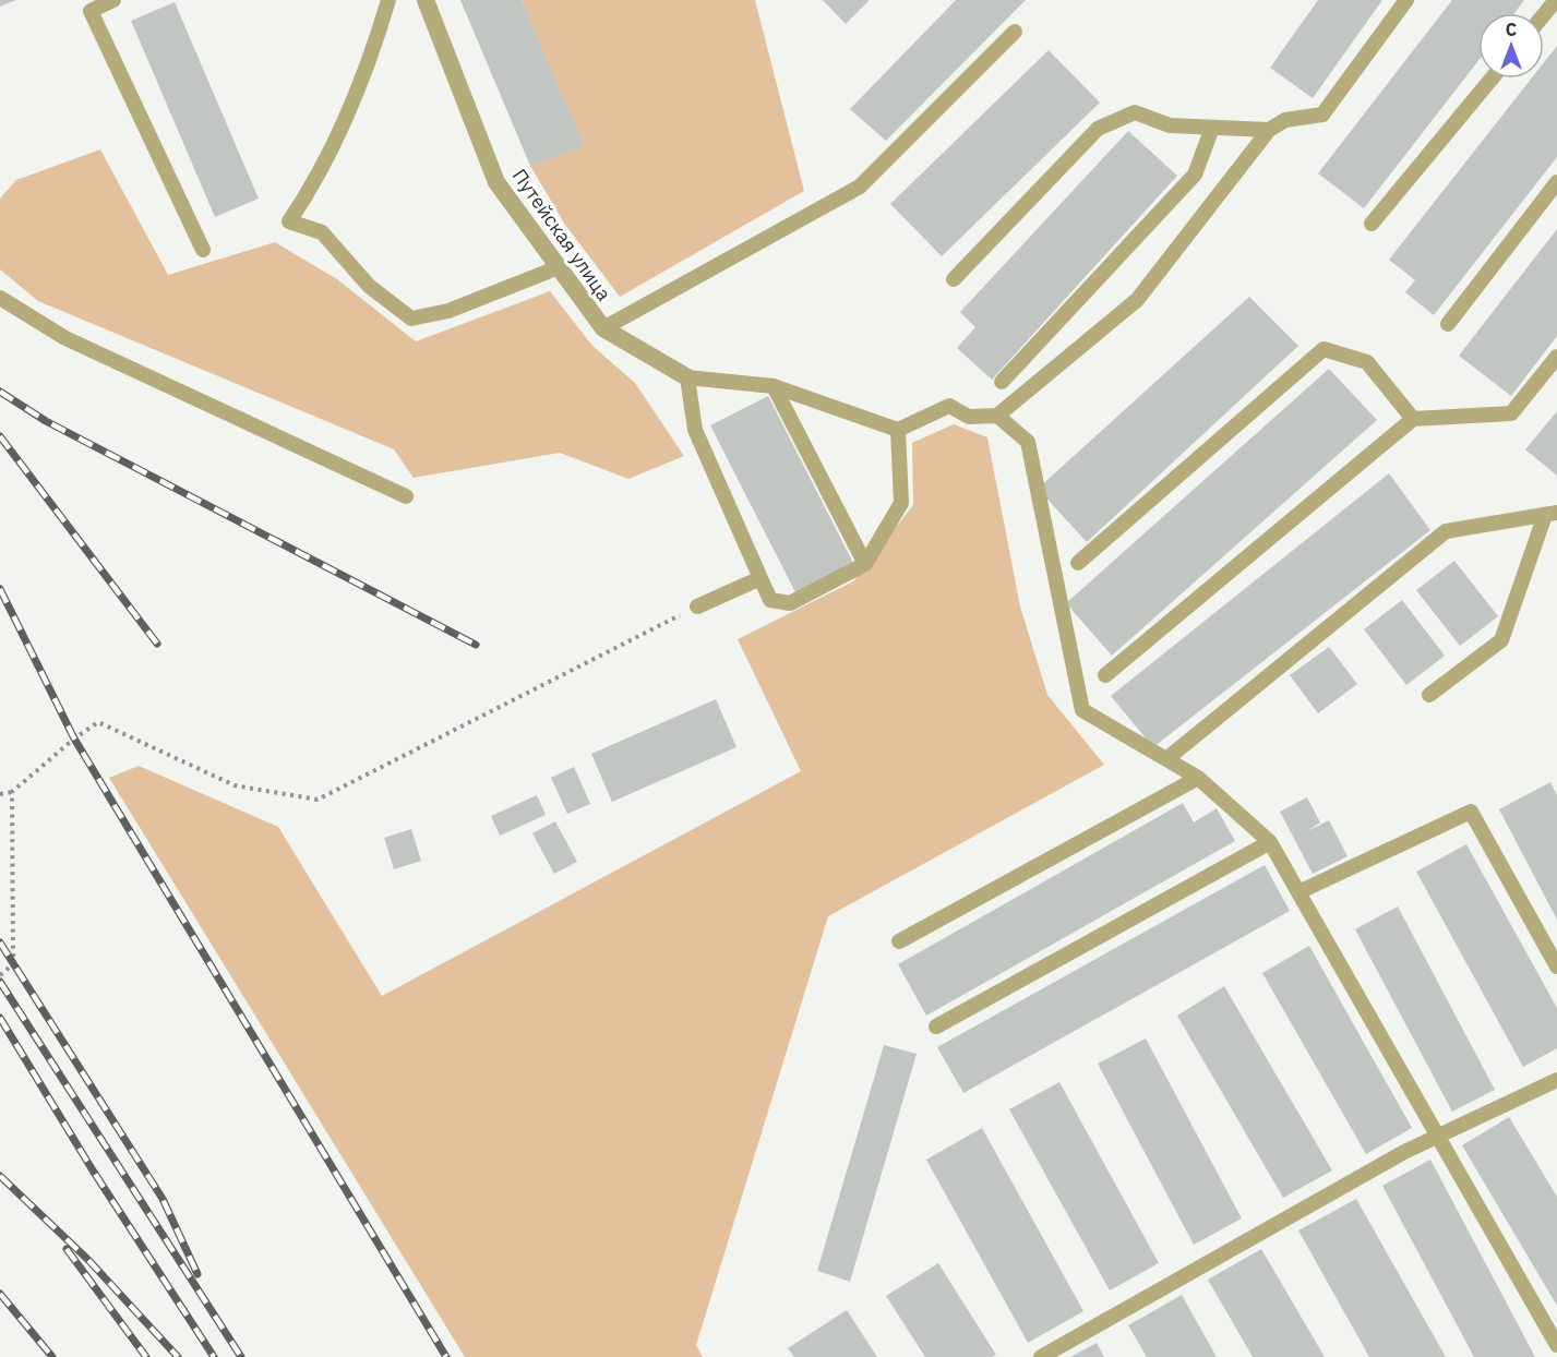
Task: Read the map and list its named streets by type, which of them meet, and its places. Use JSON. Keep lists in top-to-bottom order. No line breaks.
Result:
{"streets":{"street":["Путейская улица"]},"north":"top"}
